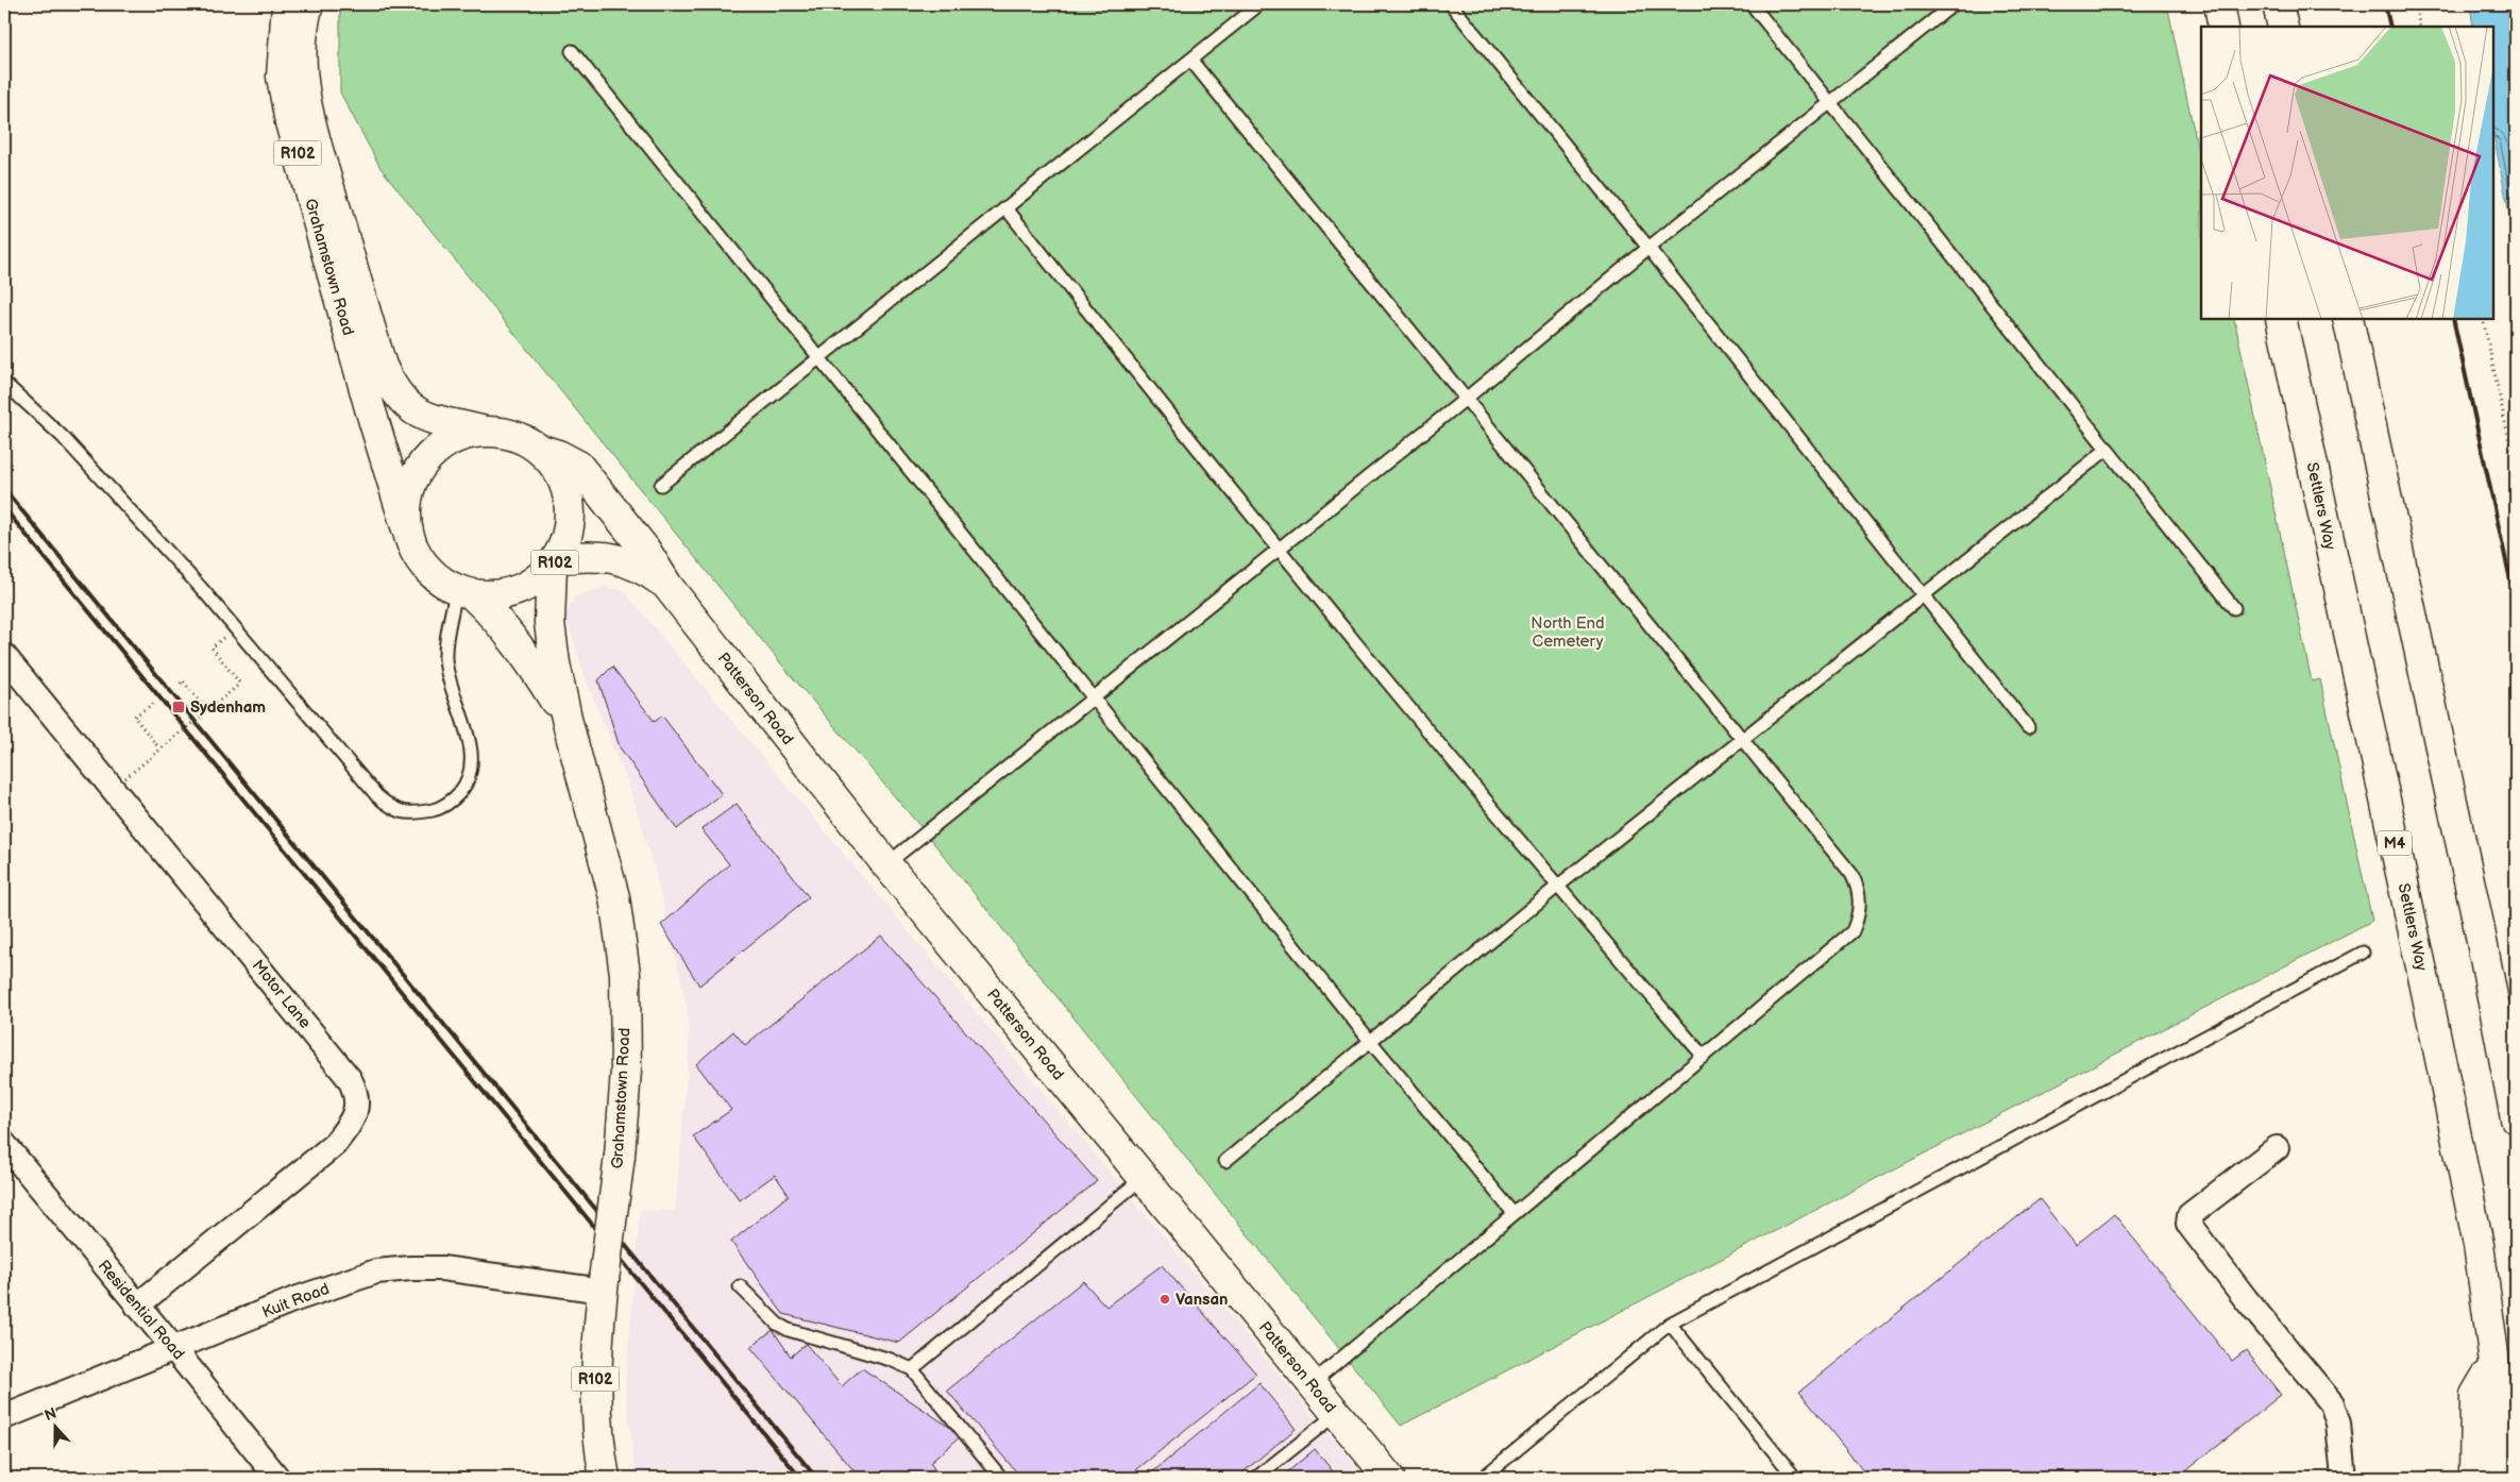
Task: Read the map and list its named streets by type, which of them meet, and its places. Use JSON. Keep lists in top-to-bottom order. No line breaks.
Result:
{"streets":{"main road":["R102","Grahamstown Road","Settlers Way","Patterson Road","M4"],"street":["Motor Lane","Kuit Road","Residential Road"]},"crossings":[["Grahamstown Road","Patterson Road"],["Grahamstown Road","Kuit Road"],["Motor Lane","Residential Road"],["Kuit Road","Residential Road"]],"parks":["North End Cemetery"],"places":{"transit":["Sydenham"],"other":["Vansan"]},"north":"top"}
